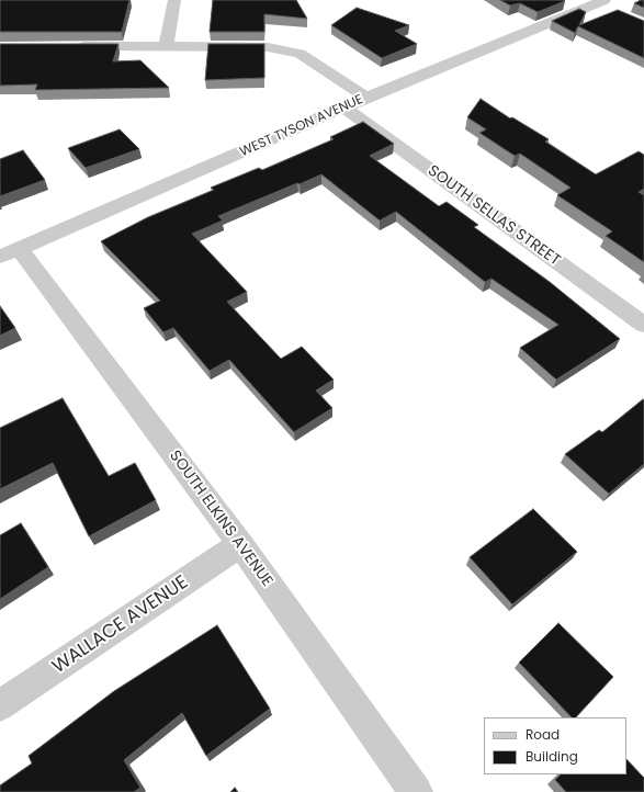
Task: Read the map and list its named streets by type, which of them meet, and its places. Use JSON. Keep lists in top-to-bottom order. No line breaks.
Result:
{"streets":{"street":["WEST TYSON AVENUE","SOUTH SELLAS STREET","SOUTH ELKINS AVENUE","WALLACE AVENUE"]},"crossings":[["WEST TYSON AVENUE","SOUTH SELLAS STREET"],["WEST TYSON AVENUE","SOUTH ELKINS AVENUE"],["SOUTH ELKINS AVENUE","WALLACE AVENUE"]],"legend":["Road","Building"]}
